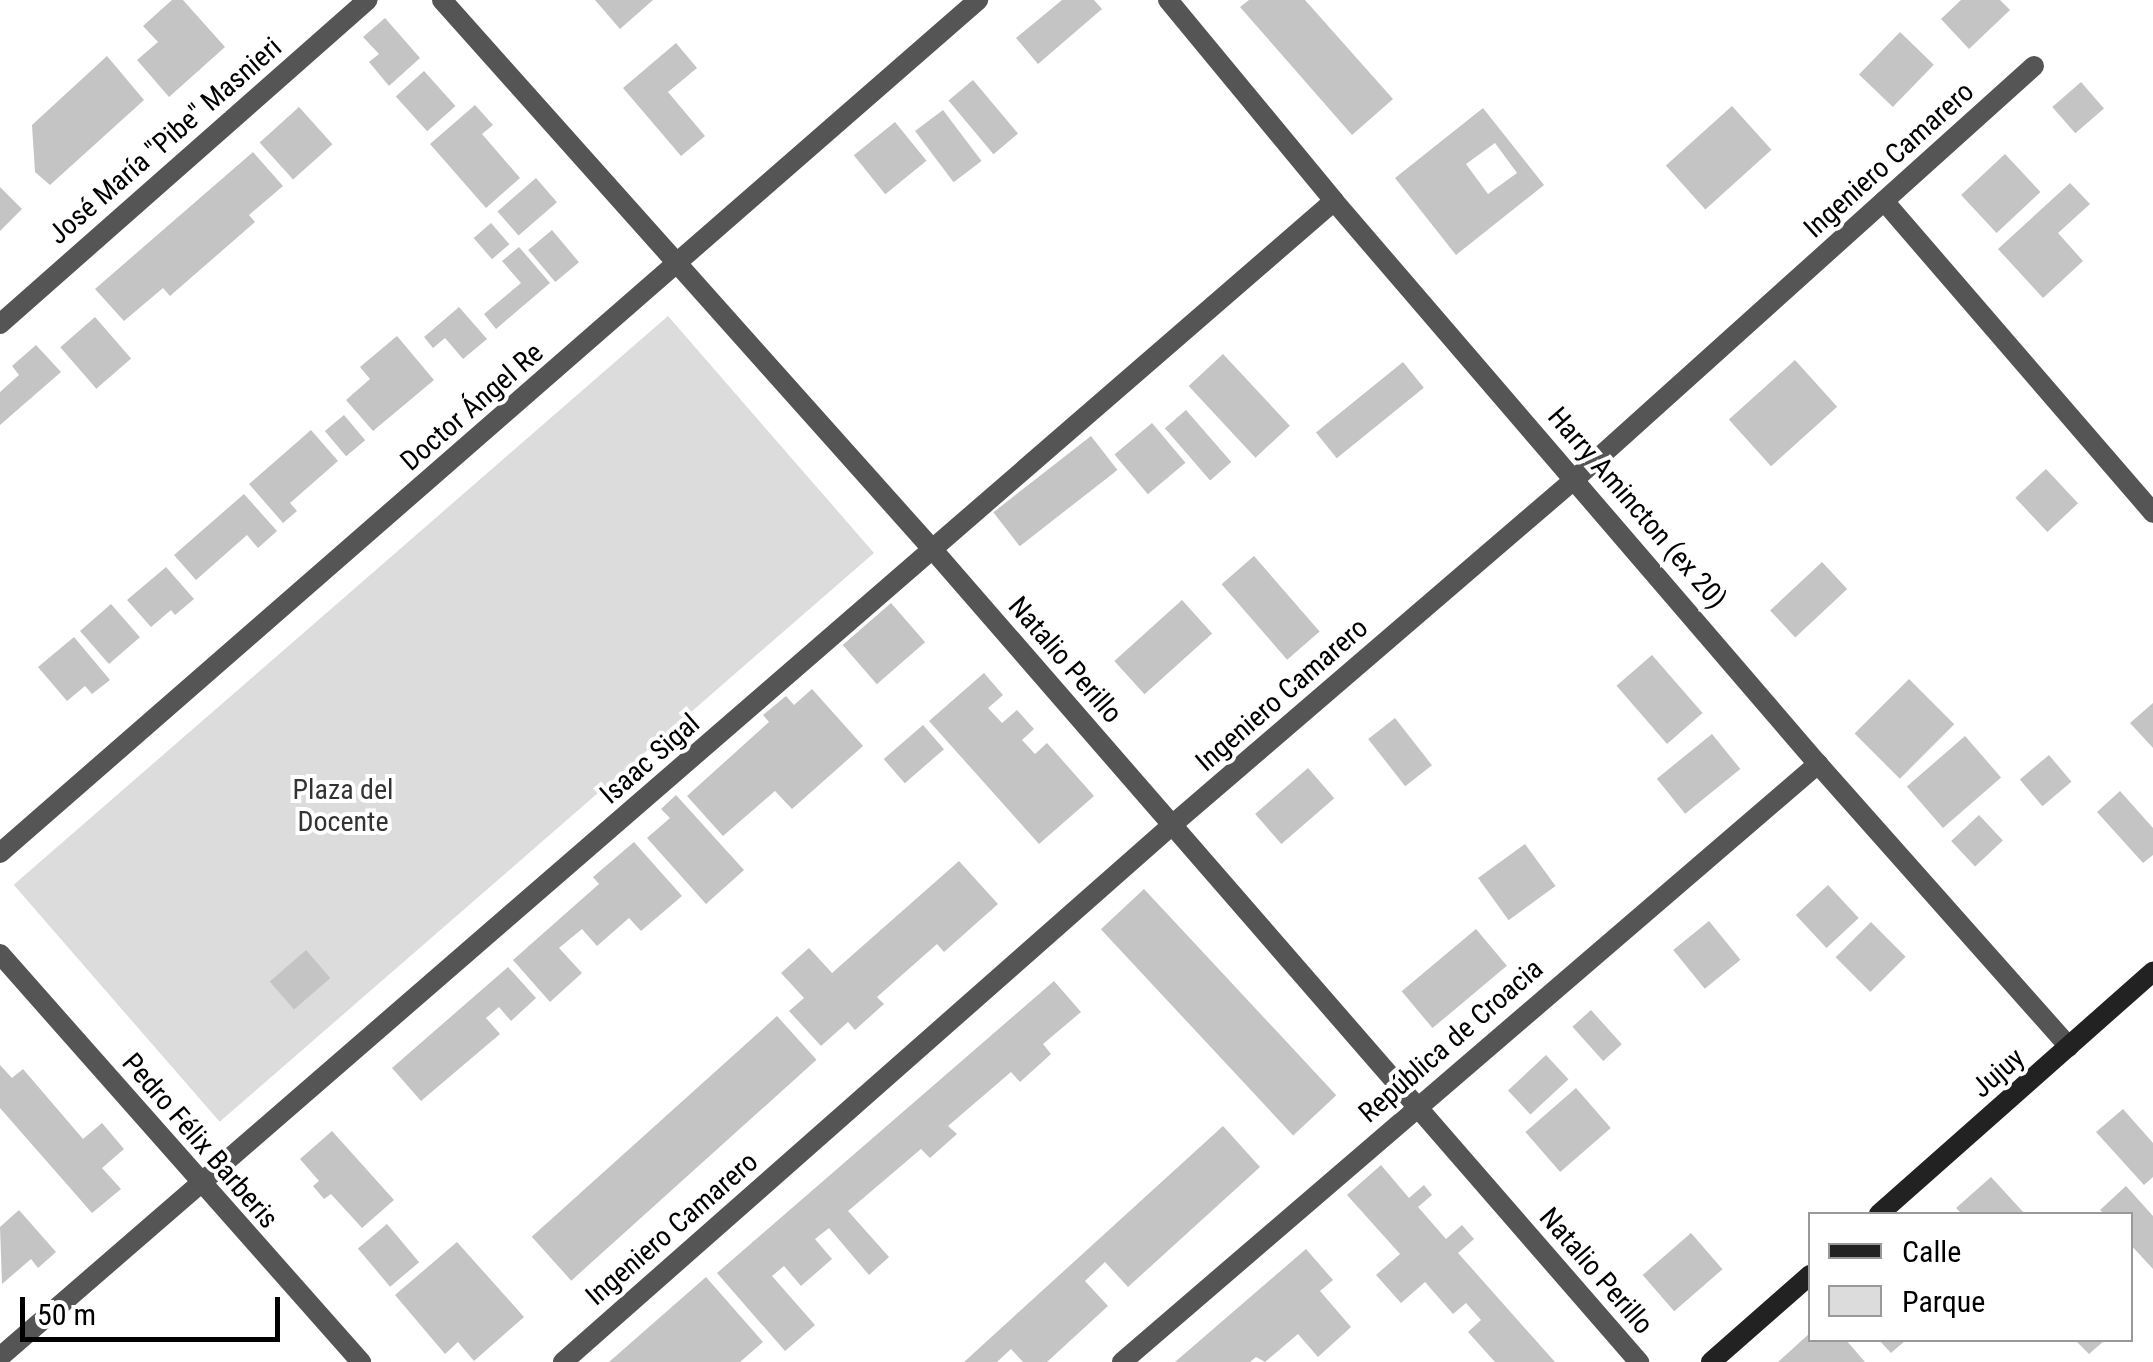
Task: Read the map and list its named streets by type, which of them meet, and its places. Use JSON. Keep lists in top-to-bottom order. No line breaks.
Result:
{"streets":{"main road":["Jujuy"],"street":["José María \"Pibe\" Masnieri","Ingeniero Camarero","Doctor Ángel Re","Harry Amincton (ex 20)","Natalio Perillo","Isaac Sigal","República de Croacia","Pedro Félix Barberis"]},"crossings":[["Ingeniero Camarero","Harry Amincton (ex 20)"],["Ingeniero Camarero","Natalio Perillo"],["Doctor Ángel Re","Natalio Perillo"],["Harry Amincton (ex 20)","Isaac Sigal"],["Harry Amincton (ex 20)","República de Croacia"],["Harry Amincton (ex 20)","Jujuy"],["Natalio Perillo","Isaac Sigal"],["Natalio Perillo","República de Croacia"],["Isaac Sigal","Pedro Félix Barberis"]],"parks":["Plaza del Docente"],"legend":["Calle","Parque"],"scale_bar":"50 m"}
